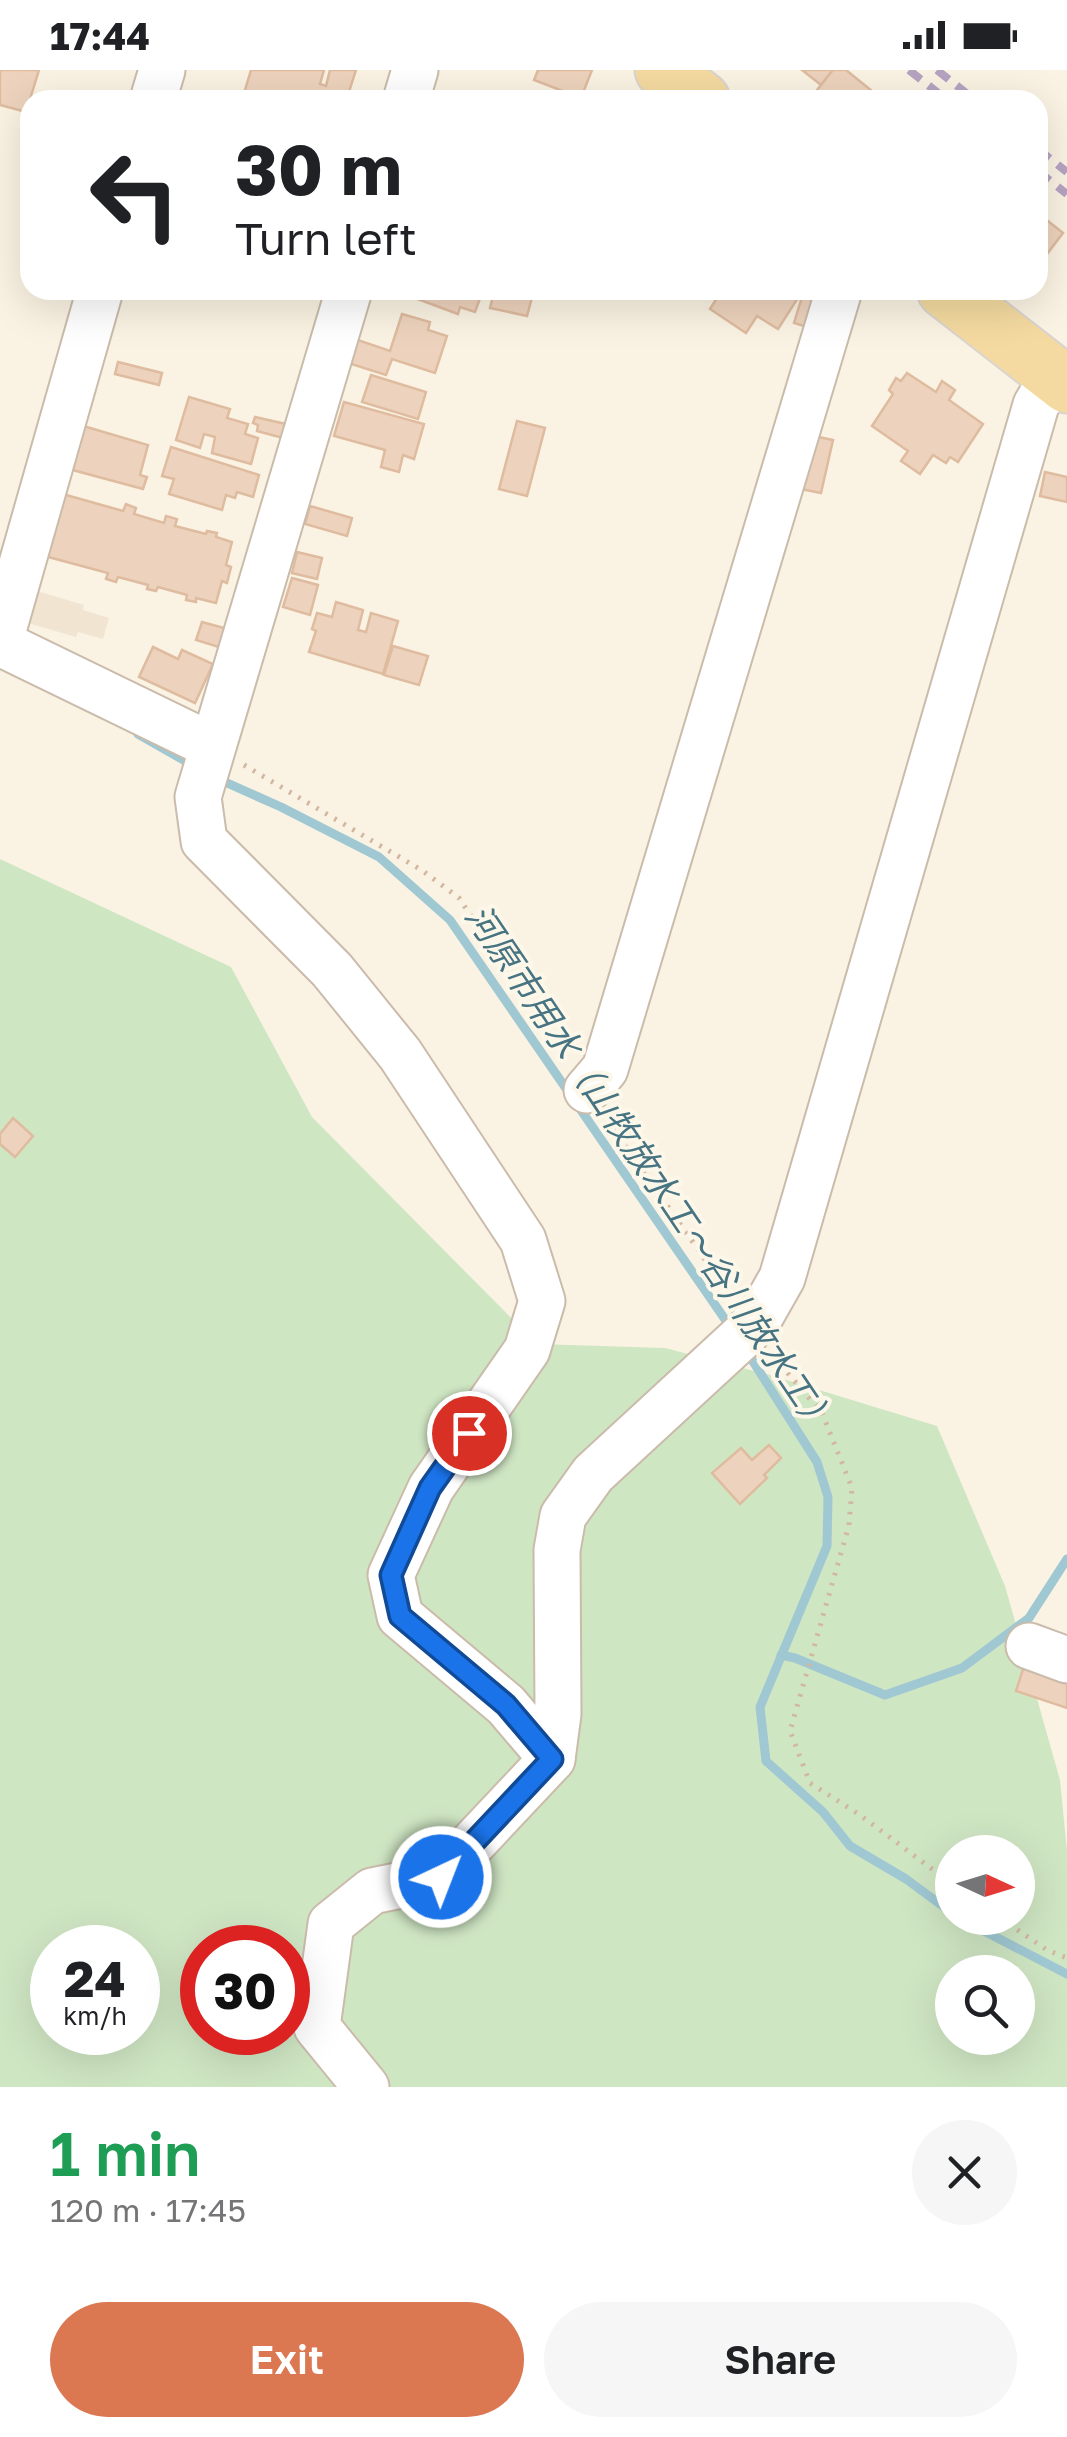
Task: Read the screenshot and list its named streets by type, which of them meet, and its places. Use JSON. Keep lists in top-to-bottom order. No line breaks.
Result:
{"water":["河原市用水（山牧放水工～谷川放水工）"],"north":"right","page":{"status":"17:44","turn":["30 m","Turn left"],"speed":"24 km/h","limit":"30","heading":["1 min","120 m · 17:45"],"buttons":["Exit","Share"]}}
